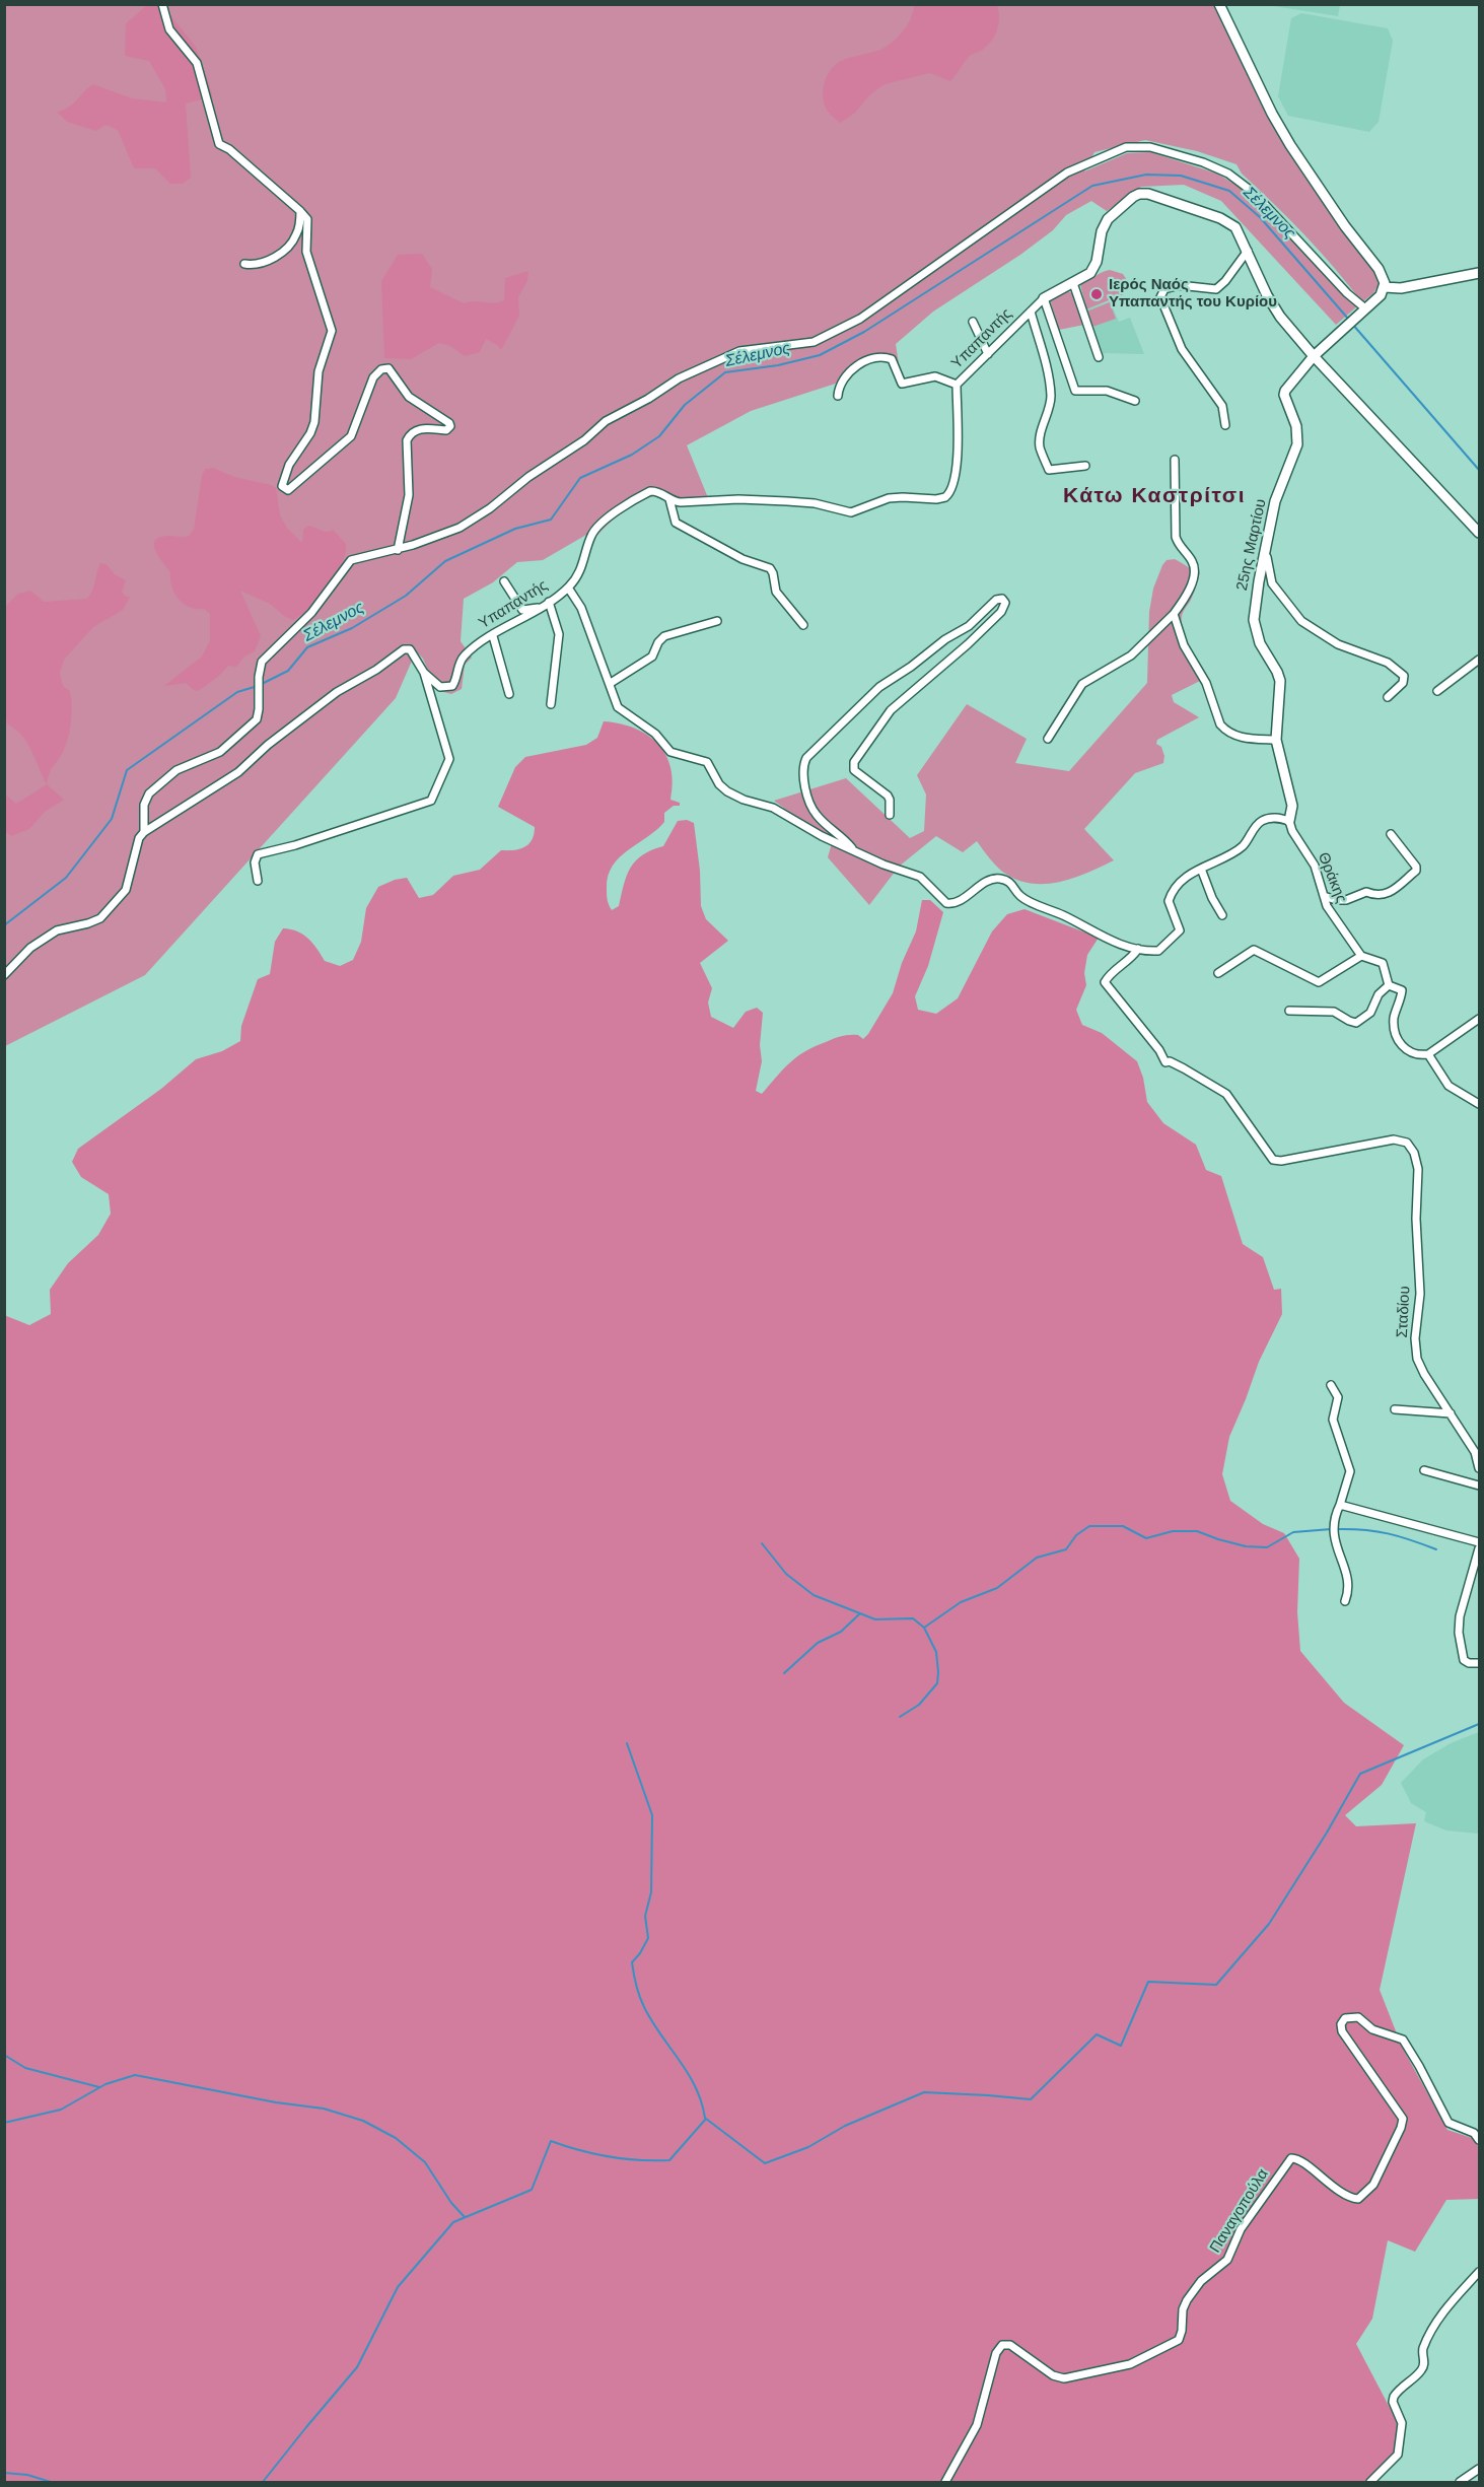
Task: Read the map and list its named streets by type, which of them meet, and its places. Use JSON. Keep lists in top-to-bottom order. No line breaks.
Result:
{"streets":{"street":["Υπαπαντής","25ης Μαρτίου","Θράκης","Σταδίου","Παναγοπούλα"]},"crossings":[["Υπαπαντής","25ης Μαρτίου"],["25ης Μαρτίου","Θράκης"]],"districts":["Κάτω Καστρίτσι"],"water":["Σέλεμνος"],"places":["Ιερός Ναός Υπαπαντής του Κυρίου"]}
